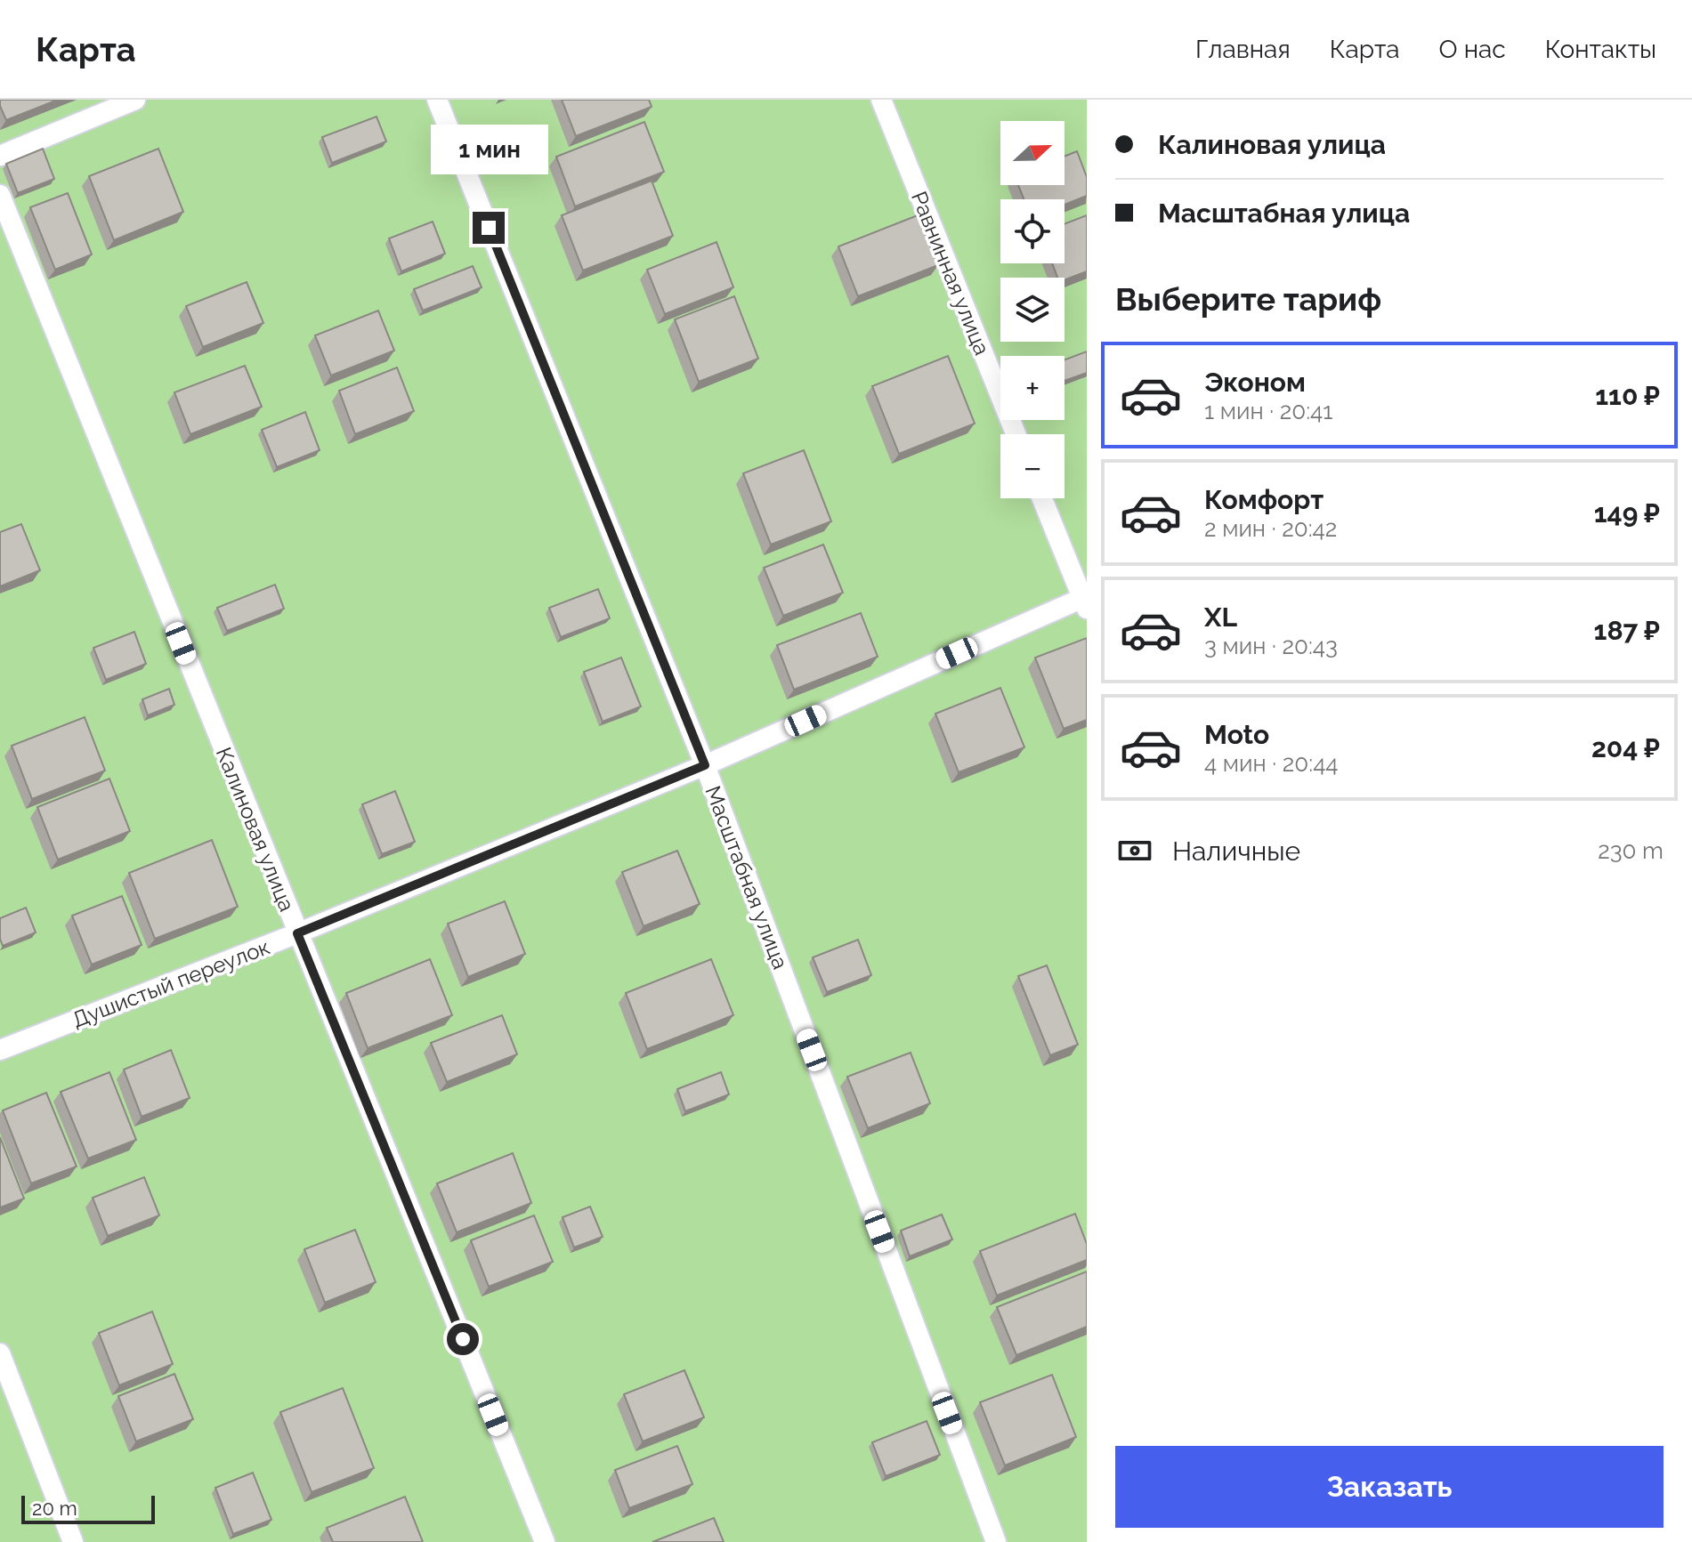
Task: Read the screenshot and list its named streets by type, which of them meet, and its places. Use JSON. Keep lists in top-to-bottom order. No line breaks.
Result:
{"streets":{"lane":["Равнинная улица","Калиновая улица","Масштабная улица","Душистый переулок"]},"crossings":[["Калиновая улица","Душистый переулок"],["Масштабная улица","Душистый переулок"]],"scale_bar":"20 m","north":"right","page":{"header":"Карта","nav":["Главная","Карта","О нас","Контакты"],"banner":["Калиновая улица","Масштабная улица"],"map_buttons":["+","−"],"bubble":"1 мин","heading":"Выберите тариф","list":[{"name":"Эконом","note":"1 мин · 20:41","value":"110 ₽"},{"name":"Комфорт","note":"2 мин · 20:42","value":"149 ₽"},{"name":"XL","note":"3 мин · 20:43","value":"187 ₽"},{"name":"Moto","note":"4 мин · 20:44","value":"204 ₽"}],"pay":["Наличные","230 m"],"buttons":"Заказать","scale":"20 m"}}
